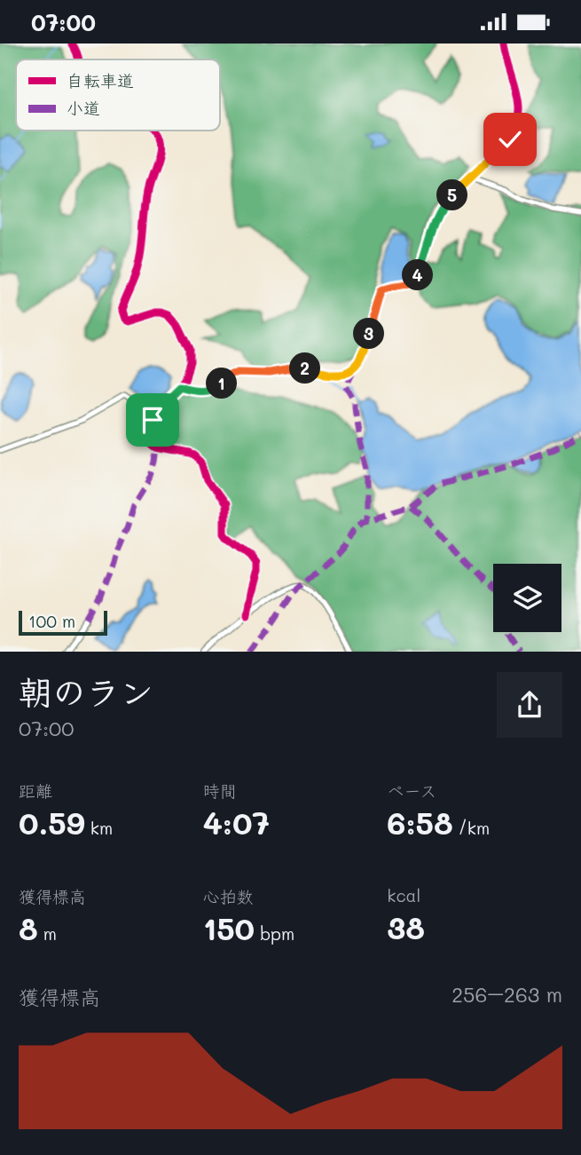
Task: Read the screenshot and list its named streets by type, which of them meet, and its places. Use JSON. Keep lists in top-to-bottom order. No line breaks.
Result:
{"legend":["自転車道","小道"],"scale_bar":"100 m","page":{"status":"07:00","pins":["5","4","3","2","1"],"scale":"100 m","heading":["朝のラン","07:00"],"stats":[["距離","0.59 km"],["時間","4:07"],["ペース","6:58 /km"],["獲得標高","8 m"],["心拍数","150 bpm"],["kcal","38"]],"chart":["獲得標高","256–263 m"]}}
